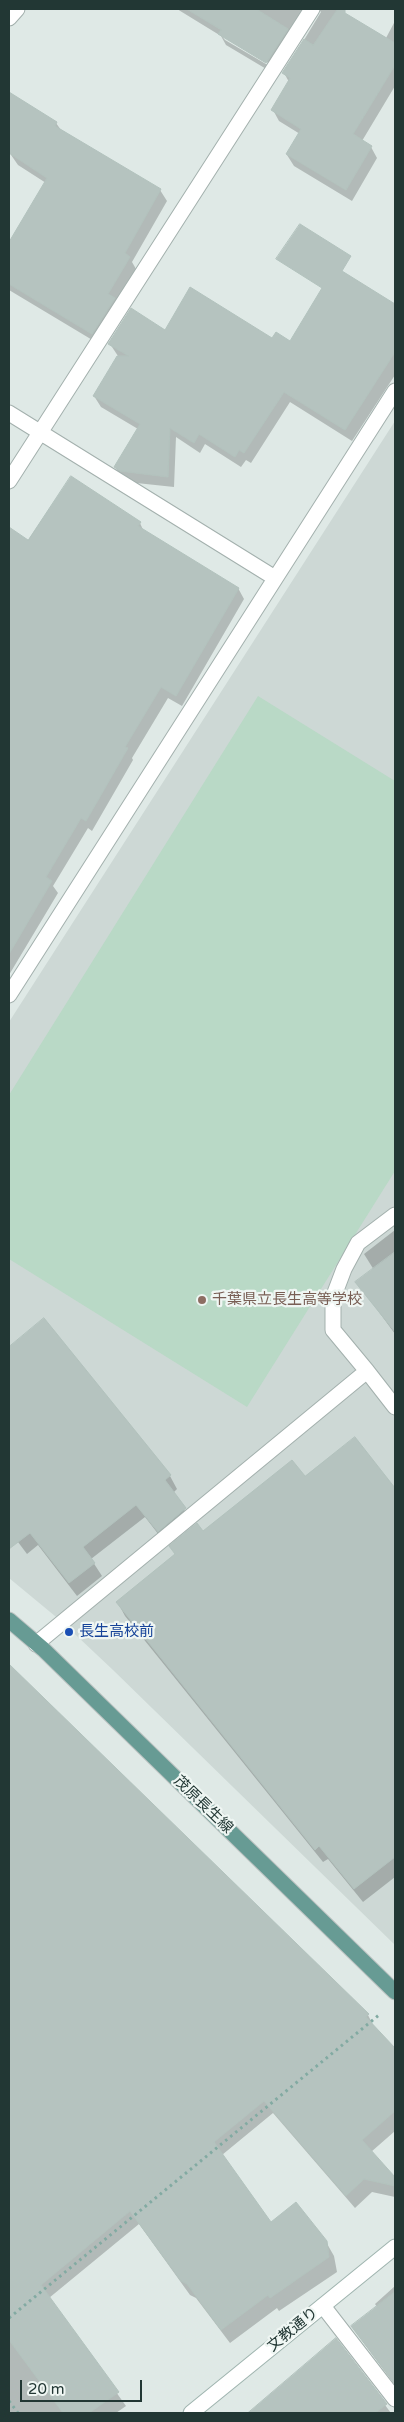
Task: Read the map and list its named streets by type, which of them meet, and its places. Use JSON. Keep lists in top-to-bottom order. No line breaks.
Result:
{"streets":{"main road":["茂原長生線"],"street":["文教通り"]},"places":["千葉県立長生高等学校","長生高校前"],"scale_bar":"20 m"}
